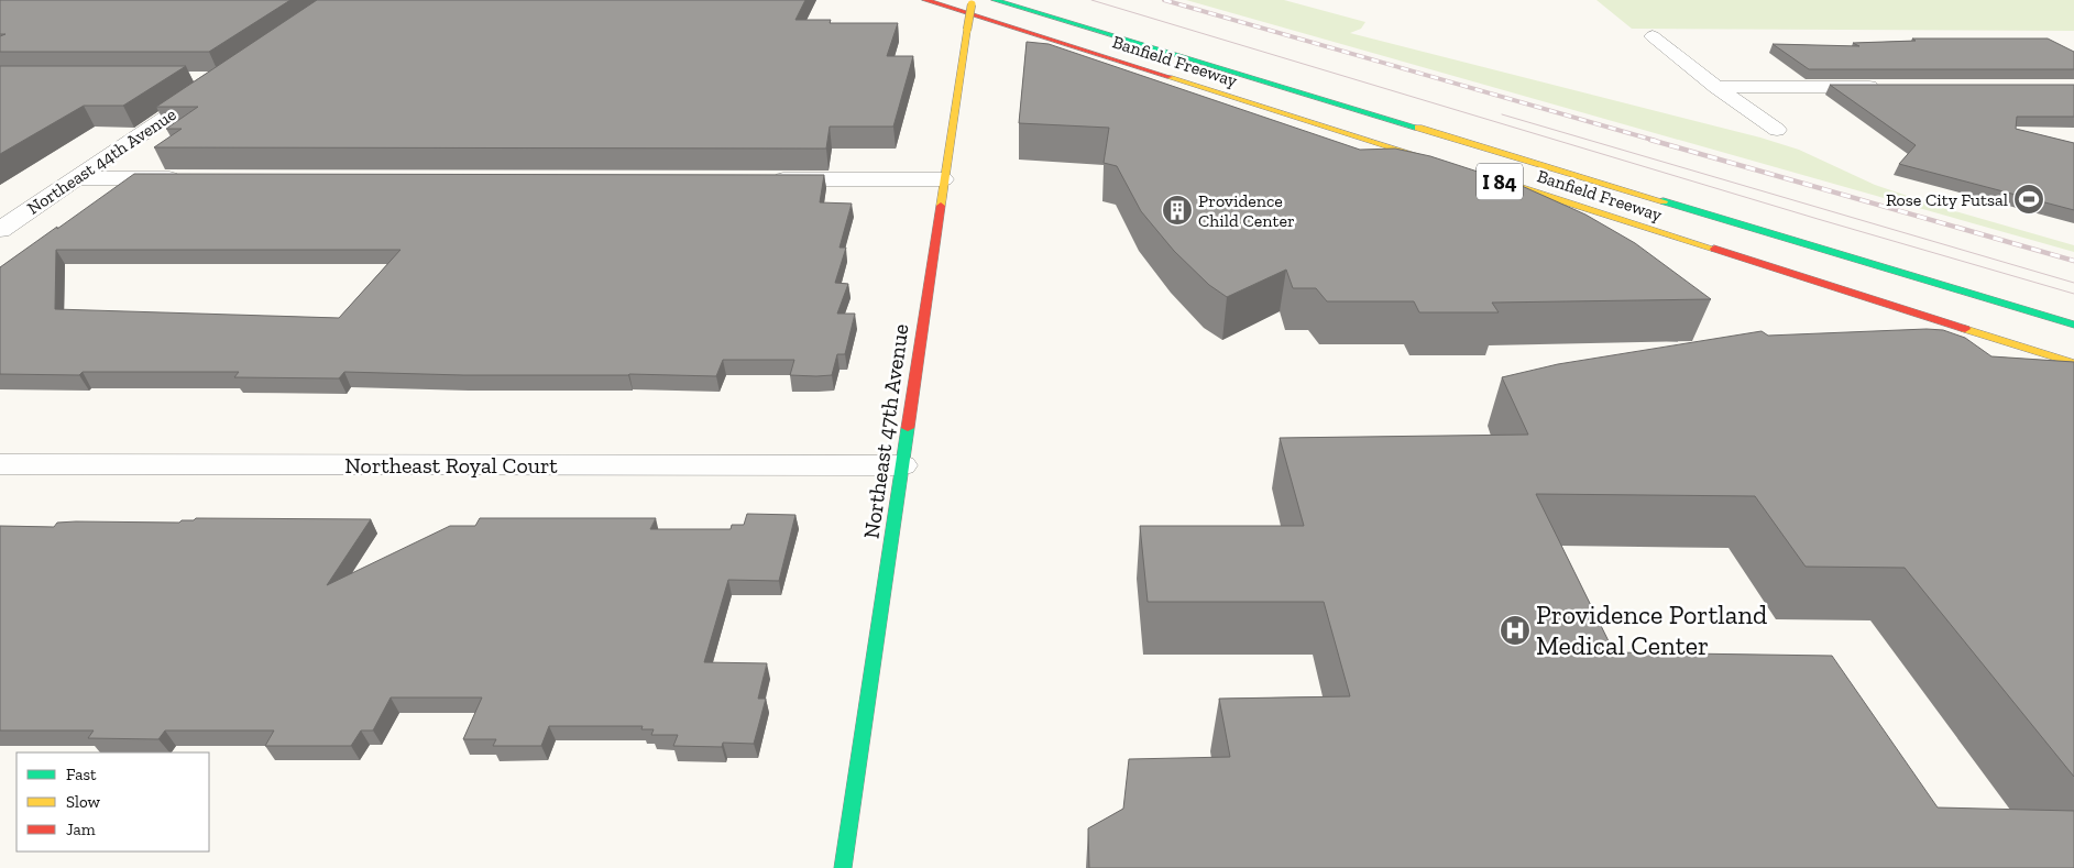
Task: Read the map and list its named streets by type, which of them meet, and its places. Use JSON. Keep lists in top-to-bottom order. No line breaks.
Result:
{"streets":{"main road":["Banfield Freeway","I 84","Northeast 47th Avenue"],"street":["Northeast 44th Avenue","Northeast Royal Court"]},"crossings":[["Northeast 47th Avenue","Northeast Royal Court"]],"places":{"sports":["Rose City Futsal"],"building":["Providence Child Center"],"hospital":["Providence Portland Medical Center"]},"legend":["Fast","Slow","Jam"]}
